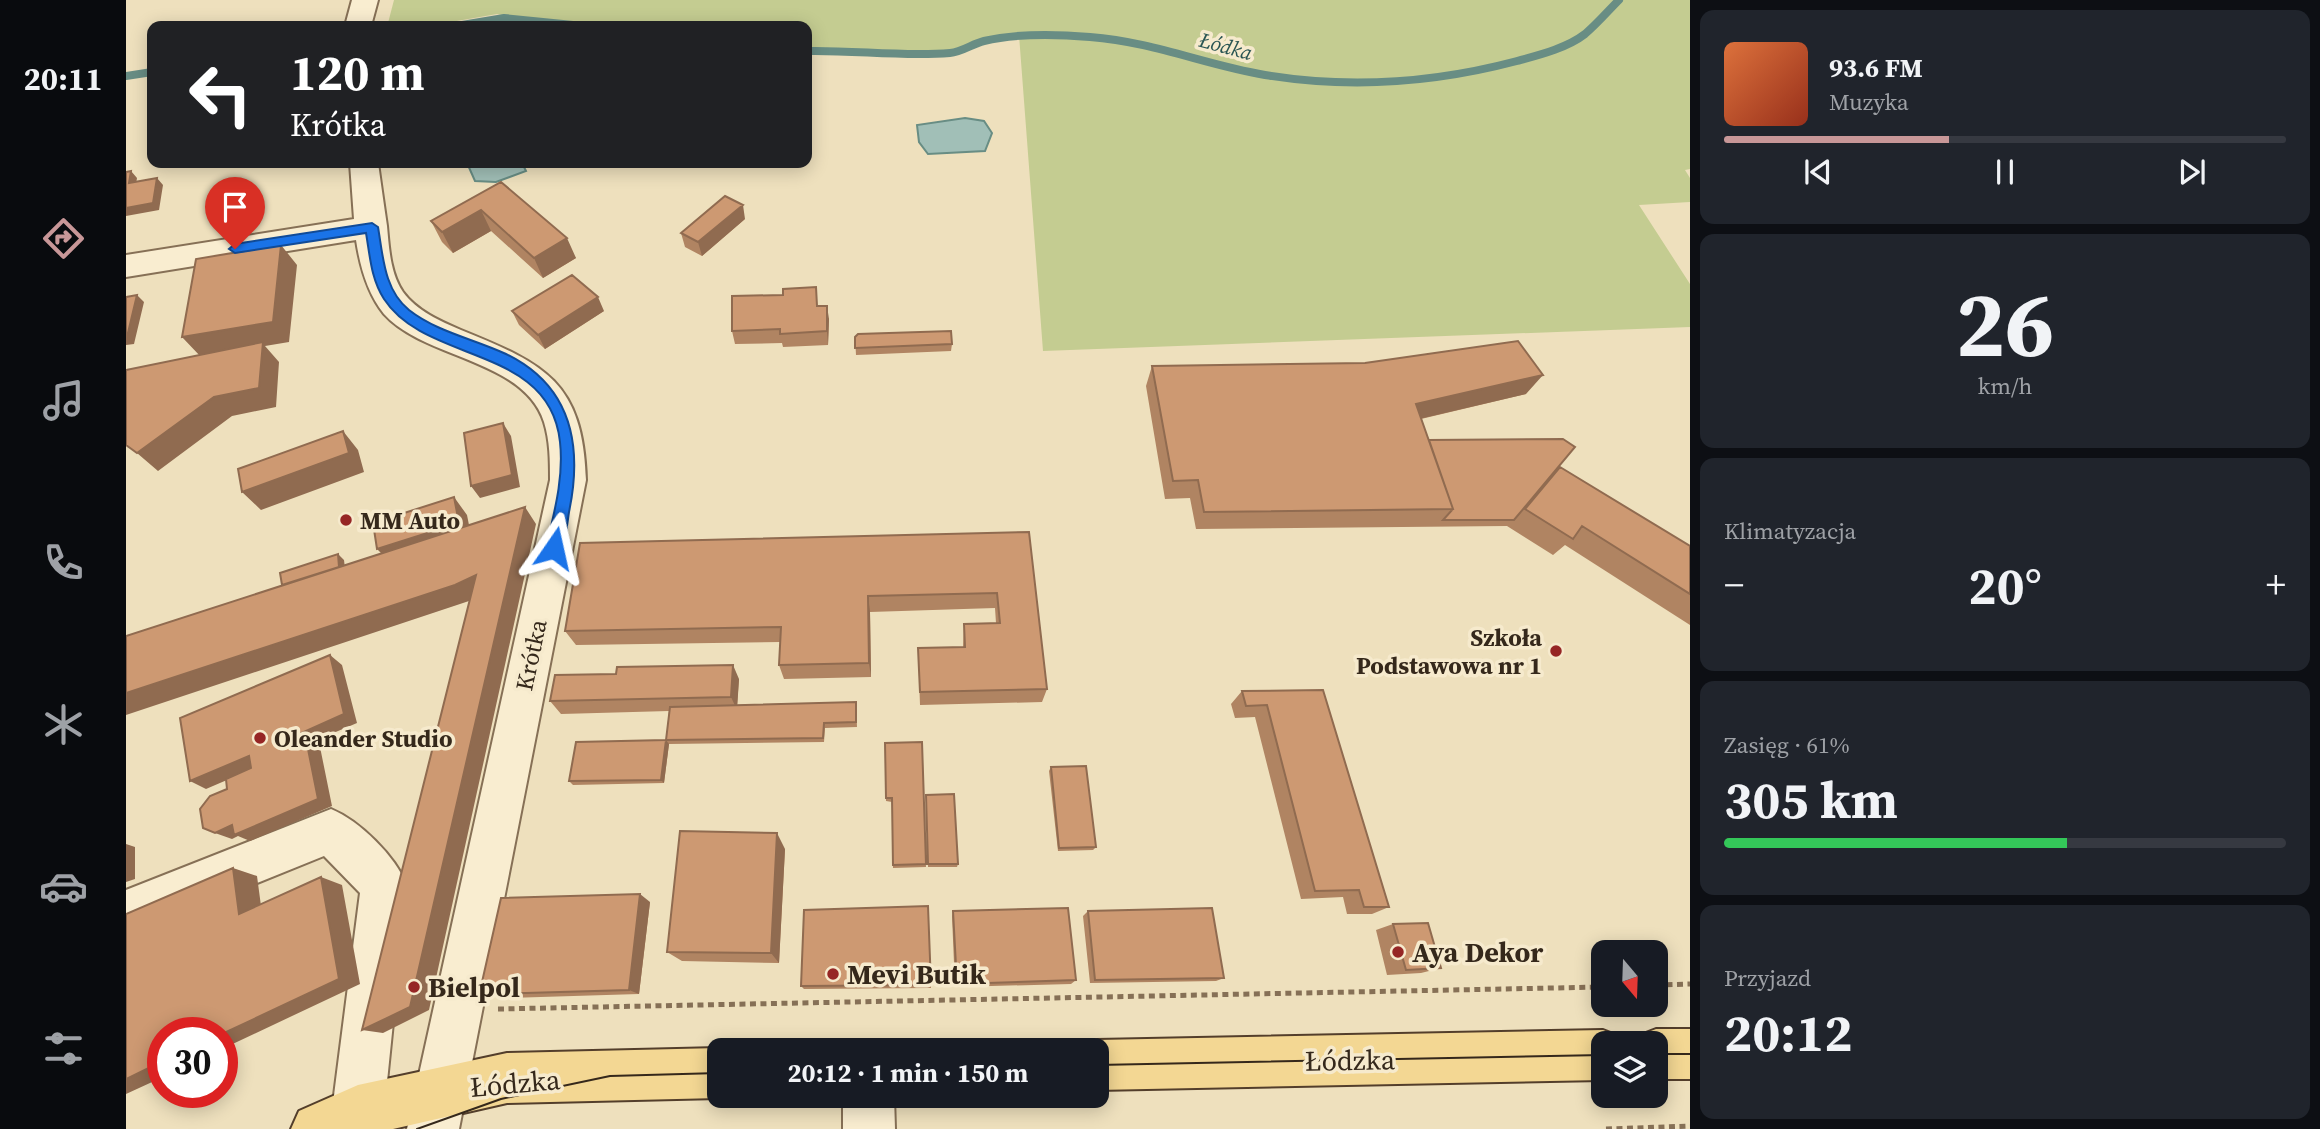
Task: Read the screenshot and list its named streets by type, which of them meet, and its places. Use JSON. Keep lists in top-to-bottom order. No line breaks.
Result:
{"streets":{"main road":["Łódzka"],"street":["Krótka"]},"crossings":[["Krótka","Łódzka"]],"water":["Łódka"],"places":["MM Auto","Szkoła Podstawowa nr 1","Oleander Studio","Aya Dekor","Mevi Butik","Bielpol"],"north":"bottom","page":{"tabs":"20:11","turn":["120 m","Krótka"],"song":["93.6 FM","Muzyka"],"tile":[["26","km/h"],"Klimatyzacja",["Zasięg · 61%","305 km"],["Przyjazd","20:12"]],"heat":["−","20°","+"],"limit":"30","trip":"20:12 · 1 min · 150 m"}}
